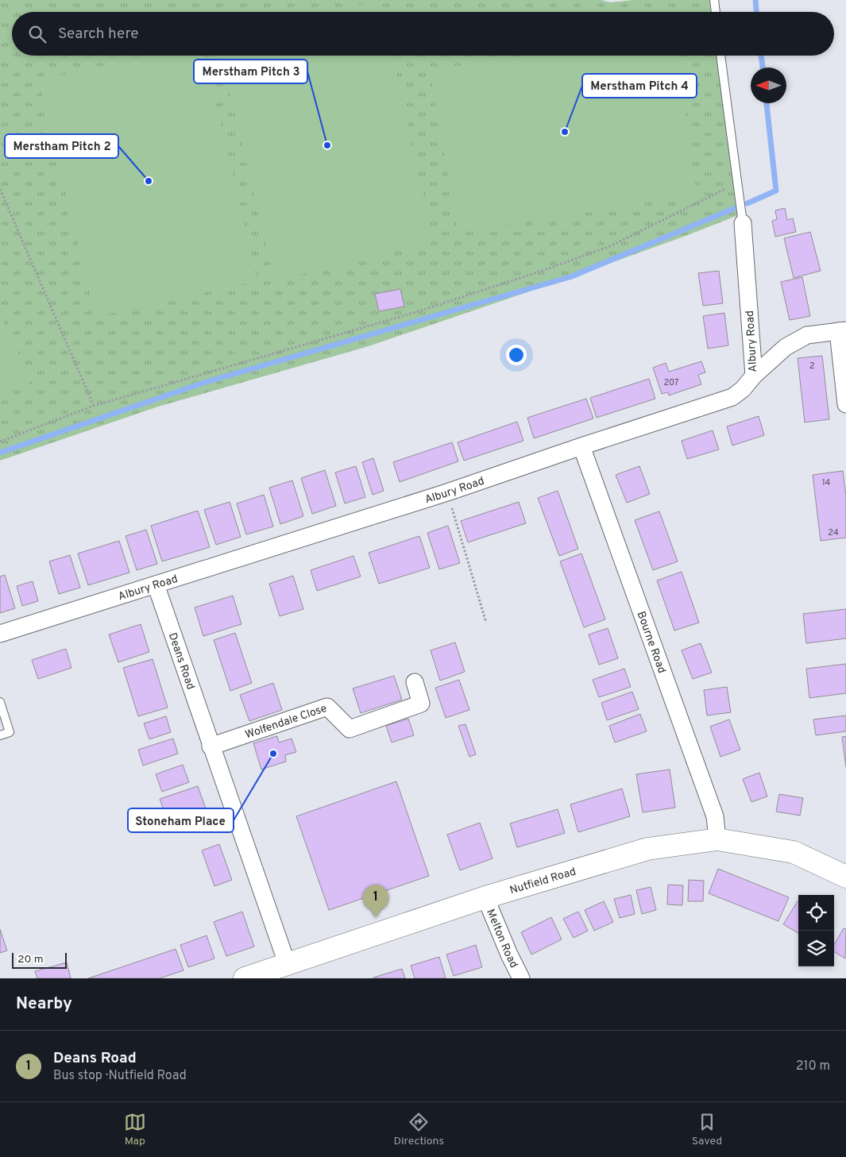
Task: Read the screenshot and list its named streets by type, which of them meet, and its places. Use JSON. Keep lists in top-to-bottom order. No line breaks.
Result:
{"streets":{"street":["Albury Road","Bourne Road","Deans Road","Wolfendale Close","Nutfield Road","Melton Road"]},"crossings":[["Albury Road","Bourne Road"],["Albury Road","Deans Road"],["Bourne Road","Nutfield Road"],["Deans Road","Wolfendale Close"],["Deans Road","Nutfield Road"],["Nutfield Road","Melton Road"]],"places":["Merstham Pitch 4","Merstham Pitch 3","Merstham Pitch 2","Stoneham Place"],"house_numbers":["2","207","14","24"],"scale_bar":"20 m","north":"left","page":{"search":"Search here","pins":"1","scale":"20 m","heading":"Nearby","list":[{"mark":"1","name":"Deans Road","note":"Bus stop · Nutfield Road","value":"210 m"}],"nav":["Map","Directions","Saved"]}}
